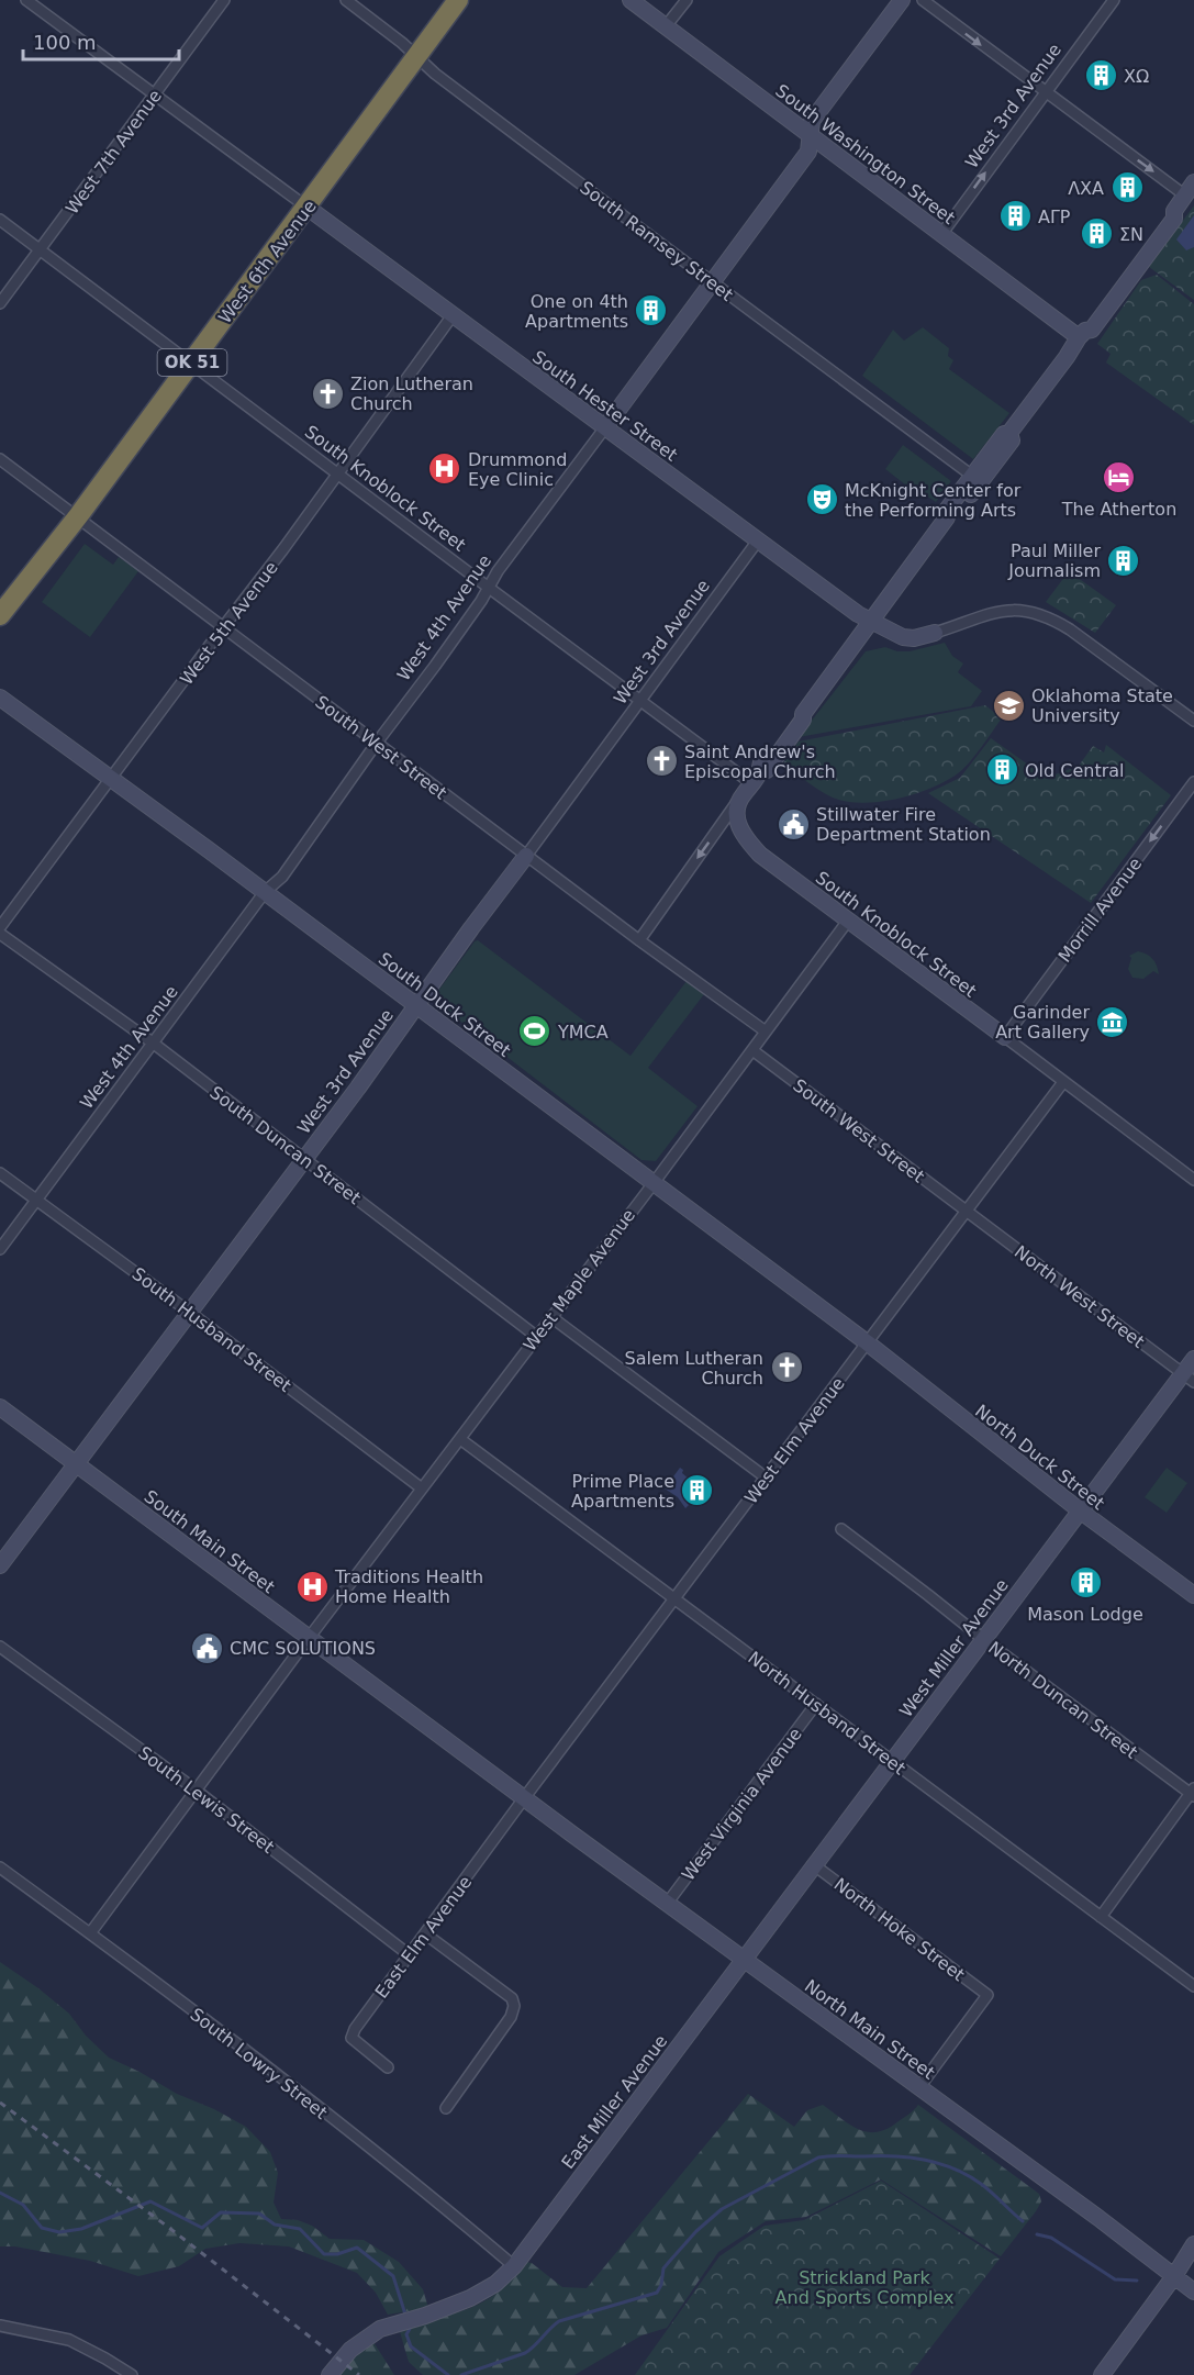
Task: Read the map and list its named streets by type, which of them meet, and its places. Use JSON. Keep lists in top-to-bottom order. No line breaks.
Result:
{"streets":{"highway":["West 6th Avenue","OK 51"],"street":["West 3rd Avenue","West 7th Avenue","South Washington Street","South Ramsey Street","South Hester Street","South Knoblock Street","West 4th Avenue","West 5th Avenue","South West Street","Morrill Avenue","South Duck Street","South Duncan Street","West Maple Avenue","North West Street","South Husband Street","West Elm Avenue","North Duck Street","South Main Street","West Miller Avenue","North Duncan Street","North Husband Street","South Lewis Street","West Virginia Avenue","North Hoke Street","East Elm Avenue","North Main Street","South Lowry Street","East Miller Avenue"]},"crossings":[["West 3rd Avenue","South Washington Street"],["West 3rd Avenue","South Hester Street"],["West 3rd Avenue","South Knoblock Street"],["West 3rd Avenue","South West Street"],["West 3rd Avenue","South Duck Street"],["West 3rd Avenue","South Duncan Street"],["West 3rd Avenue","South Husband Street"],["West 3rd Avenue","South Main Street"],["West 7th Avenue","South Hester Street"],["West 7th Avenue","South Knoblock Street"],["South Washington Street","West 4th Avenue"],["South Ramsey Street","West 6th Avenue"],["South Ramsey Street","West 4th Avenue"],["West 6th Avenue","South Hester Street"],["West 6th Avenue","South Knoblock Street"],["West 6th Avenue","South West Street"],["South Hester Street","West 4th Avenue"],["South Hester Street","West 5th Avenue"],["South Knoblock Street","West 4th Avenue"],["South Knoblock Street","West 5th Avenue"],["South Knoblock Street","Morrill Avenue"],["South Knoblock Street","West Maple Avenue"],["South Knoblock Street","West Elm Avenue"],["West 4th Avenue","South West Street"],["West 4th Avenue","South Duck Street"],["West 4th Avenue","South Duncan Street"],["West 4th Avenue","South Husband Street"],["West 5th Avenue","South West Street"],["West 5th Avenue","South Duck Street"],["South West Street","West Maple Avenue"],["South West Street","North West Street"],["South West Street","West Elm Avenue"],["South Duck Street","West Maple Avenue"],["South Duck Street","West Elm Avenue"],["South Duck Street","North Duck Street"],["South Duncan Street","West Maple Avenue"],["West Maple Avenue","South Husband Street"],["West Maple Avenue","South Main Street"],["West Maple Avenue","North Husband Street"],["West Maple Avenue","South Lewis Street"],["West Maple Avenue","South Lowry Street"],["North West Street","West Elm Avenue"],["North West Street","West Miller Avenue"],["West Elm Avenue","North Duck Street"],["West Elm Avenue","South Main Street"],["West Elm Avenue","North Husband Street"],["West Elm Avenue","East Elm Avenue"],["West Elm Avenue","North Main Street"],["North Duck Street","West Miller Avenue"],["South Main Street","East Elm Avenue"],["South Main Street","North Main Street"],["West Miller Avenue","North Duncan Street"],["West Miller Avenue","North Husband Street"],["West Miller Avenue","North Hoke Street"],["West Miller Avenue","North Main Street"],["West Miller Avenue","East Miller Avenue"],["North Husband Street","West Virginia Avenue"],["South Lewis Street","East Elm Avenue"],["West Virginia Avenue","North Main Street"],["North Hoke Street","North Main Street"],["East Elm Avenue","North Main Street"],["North Main Street","East Miller Avenue"],["South Lowry Street","East Miller Avenue"]],"one_way":["Morrill Avenue"],"parks":["Strickland Park And Sports Complex"],"places":{"building":["XΩ","ΛXA","AΓP","ΣN","One on 4th Apartments","Paul Miller Journalism","Old Central","Prime Place Apartments","Mason Lodge"],"church":["Zion Lutheran Church","Saint Andrew's Episcopal Church","Salem Lutheran Church"],"hospital":["Drummond Eye Clinic","Traditions Health Home Health"],"hotel":["The Atherton"],"theatre":["McKnight Center for the Performing Arts"],"school or university":["Oklahoma State University"],"public building":["Stillwater Fire Department Station","CMC SOLUTIONS"],"museum":["Garinder Art Gallery"],"sports":["YMCA"]},"scale_bar":"100 m"}
